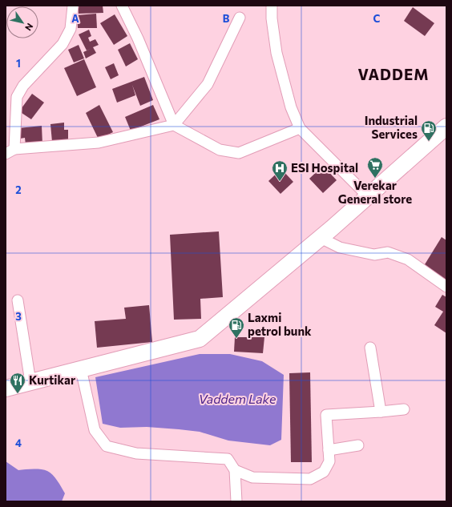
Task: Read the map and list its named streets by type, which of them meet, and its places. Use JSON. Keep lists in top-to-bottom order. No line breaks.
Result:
{"districts":["VADDEM"],"water":["Vaddem Lake"],"places":{"fuel station":["Industrial Services","Laxmi petrol bunk"],"supermarket":["Verekar General store"],"hospital":["ESI Hospital"],"restaurant":["Kurtikar"]},"north":"bottom right","grid":{"columns":["A","B","C"],"rows":["1","2","3","4"]}}
